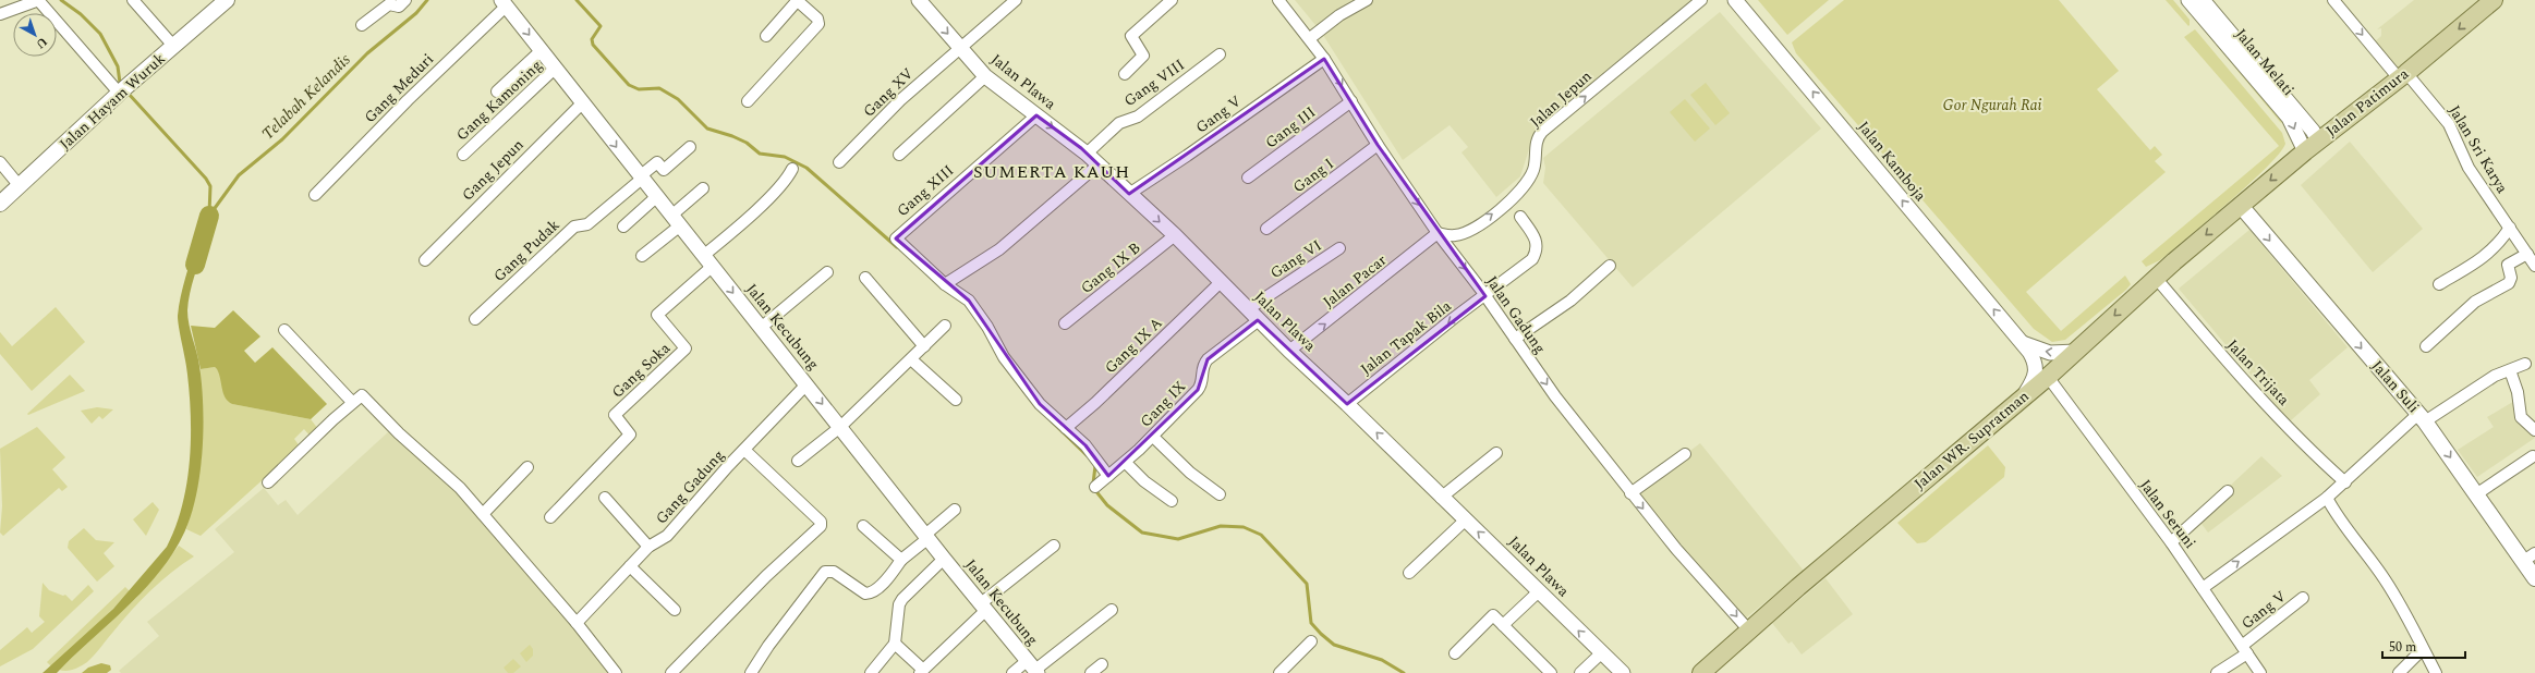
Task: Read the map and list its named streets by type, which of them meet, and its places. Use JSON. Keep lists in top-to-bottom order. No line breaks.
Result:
{"streets":{"main road":["Jalan Hayam Wuruk","Jalan Patimura","Jalan Suli","Jalan WR. Supratman"],"street":["Jalan Melati","Jalan Plawa","Gang VIII","Gang Meduri","Gang XV","Jalan Jepun","Gang Kamoning","Gang V","Gang III","Jalan Sri Karya","Jalan Kamboja","Gang Jepun","Gang I","Gang XIII","Gang Pudak","Gang VI","Gang IX B","Jalan Pacar","Jalan Gadung","Jalan Kecubung","Jalan Tapak Bila","Gang IX A","Gang Soka","Jalan Trijata","Gang IX","Gang Gadung","Jalan Seruni"]},"crossings":[["Jalan Melati","Jalan Patimura"],["Jalan Plawa","Gang VIII"],["Jalan Plawa","Gang XV"],["Jalan Plawa","Gang V"],["Jalan Plawa","Gang XIII"],["Jalan Plawa","Gang VI"],["Jalan Plawa","Gang IX B"],["Jalan Plawa","Jalan Pacar"],["Jalan Plawa","Jalan Tapak Bila"],["Jalan Plawa","Gang IX A"],["Jalan Plawa","Gang IX"],["Gang Meduri","Jalan Kecubung"],["Jalan Jepun","Jalan Pacar"],["Jalan Jepun","Jalan Gadung"],["Gang Kamoning","Jalan Kecubung"],["Jalan Patimura","Jalan Sri Karya"],["Jalan Patimura","Jalan Suli"],["Jalan Patimura","Jalan WR. Supratman"],["Gang V","Jalan Gadung"],["Gang V","Jalan Seruni"],["Gang III","Jalan Gadung"],["Jalan Kamboja","Jalan WR. Supratman"],["Gang Jepun","Jalan Kecubung"],["Gang I","Jalan Gadung"],["Gang Pudak","Jalan Kecubung"],["Jalan Pacar","Jalan Gadung"],["Jalan Gadung","Jalan Tapak Bila"],["Jalan Gadung","Jalan WR. Supratman"],["Jalan Kecubung","Gang Soka"],["Jalan Kecubung","Gang Gadung"],["Jalan Trijata","Jalan WR. Supratman"],["Jalan Suli","Jalan WR. Supratman"],["Jalan WR. Supratman","Jalan Seruni"]],"one_way":["Jalan Jepun","Jalan Patimura","Jalan Kamboja","Jalan Pacar","Jalan Gadung","Jalan Tapak Bila","Jalan Suli"],"districts":["SUMERTA KAUH"],"water":["Telabah Kelandis"],"parks":["Gor Ngurah Rai"],"scale_bar":"50 m","north":"bottom right"}
